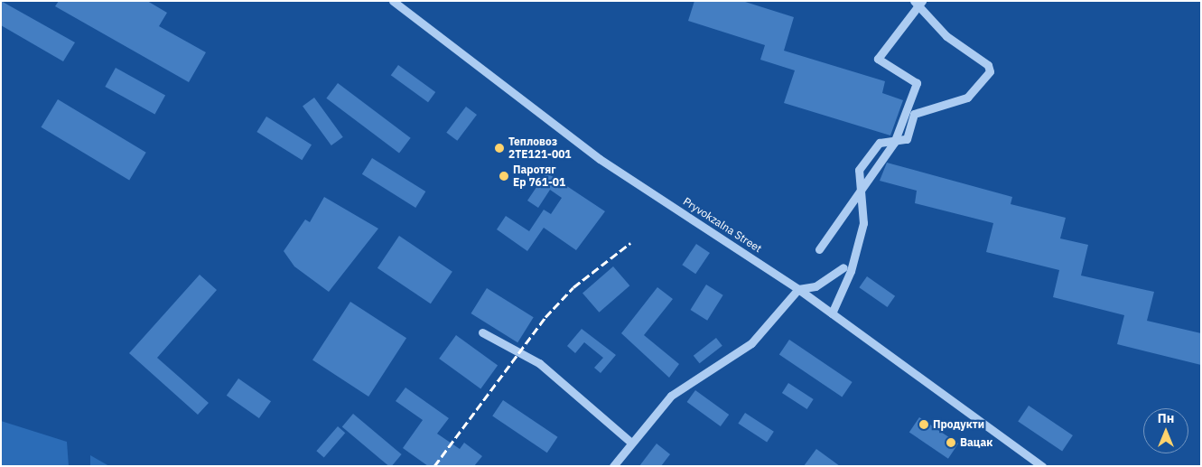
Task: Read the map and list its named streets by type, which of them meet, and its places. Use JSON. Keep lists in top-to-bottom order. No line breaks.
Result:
{"streets":{"street":["Pryvokzalna Street"]},"places":["Тепловоз 2ТЕ121-001","Паротяг Ер 761-01","Продукти","Вацак"],"north":"top"}
